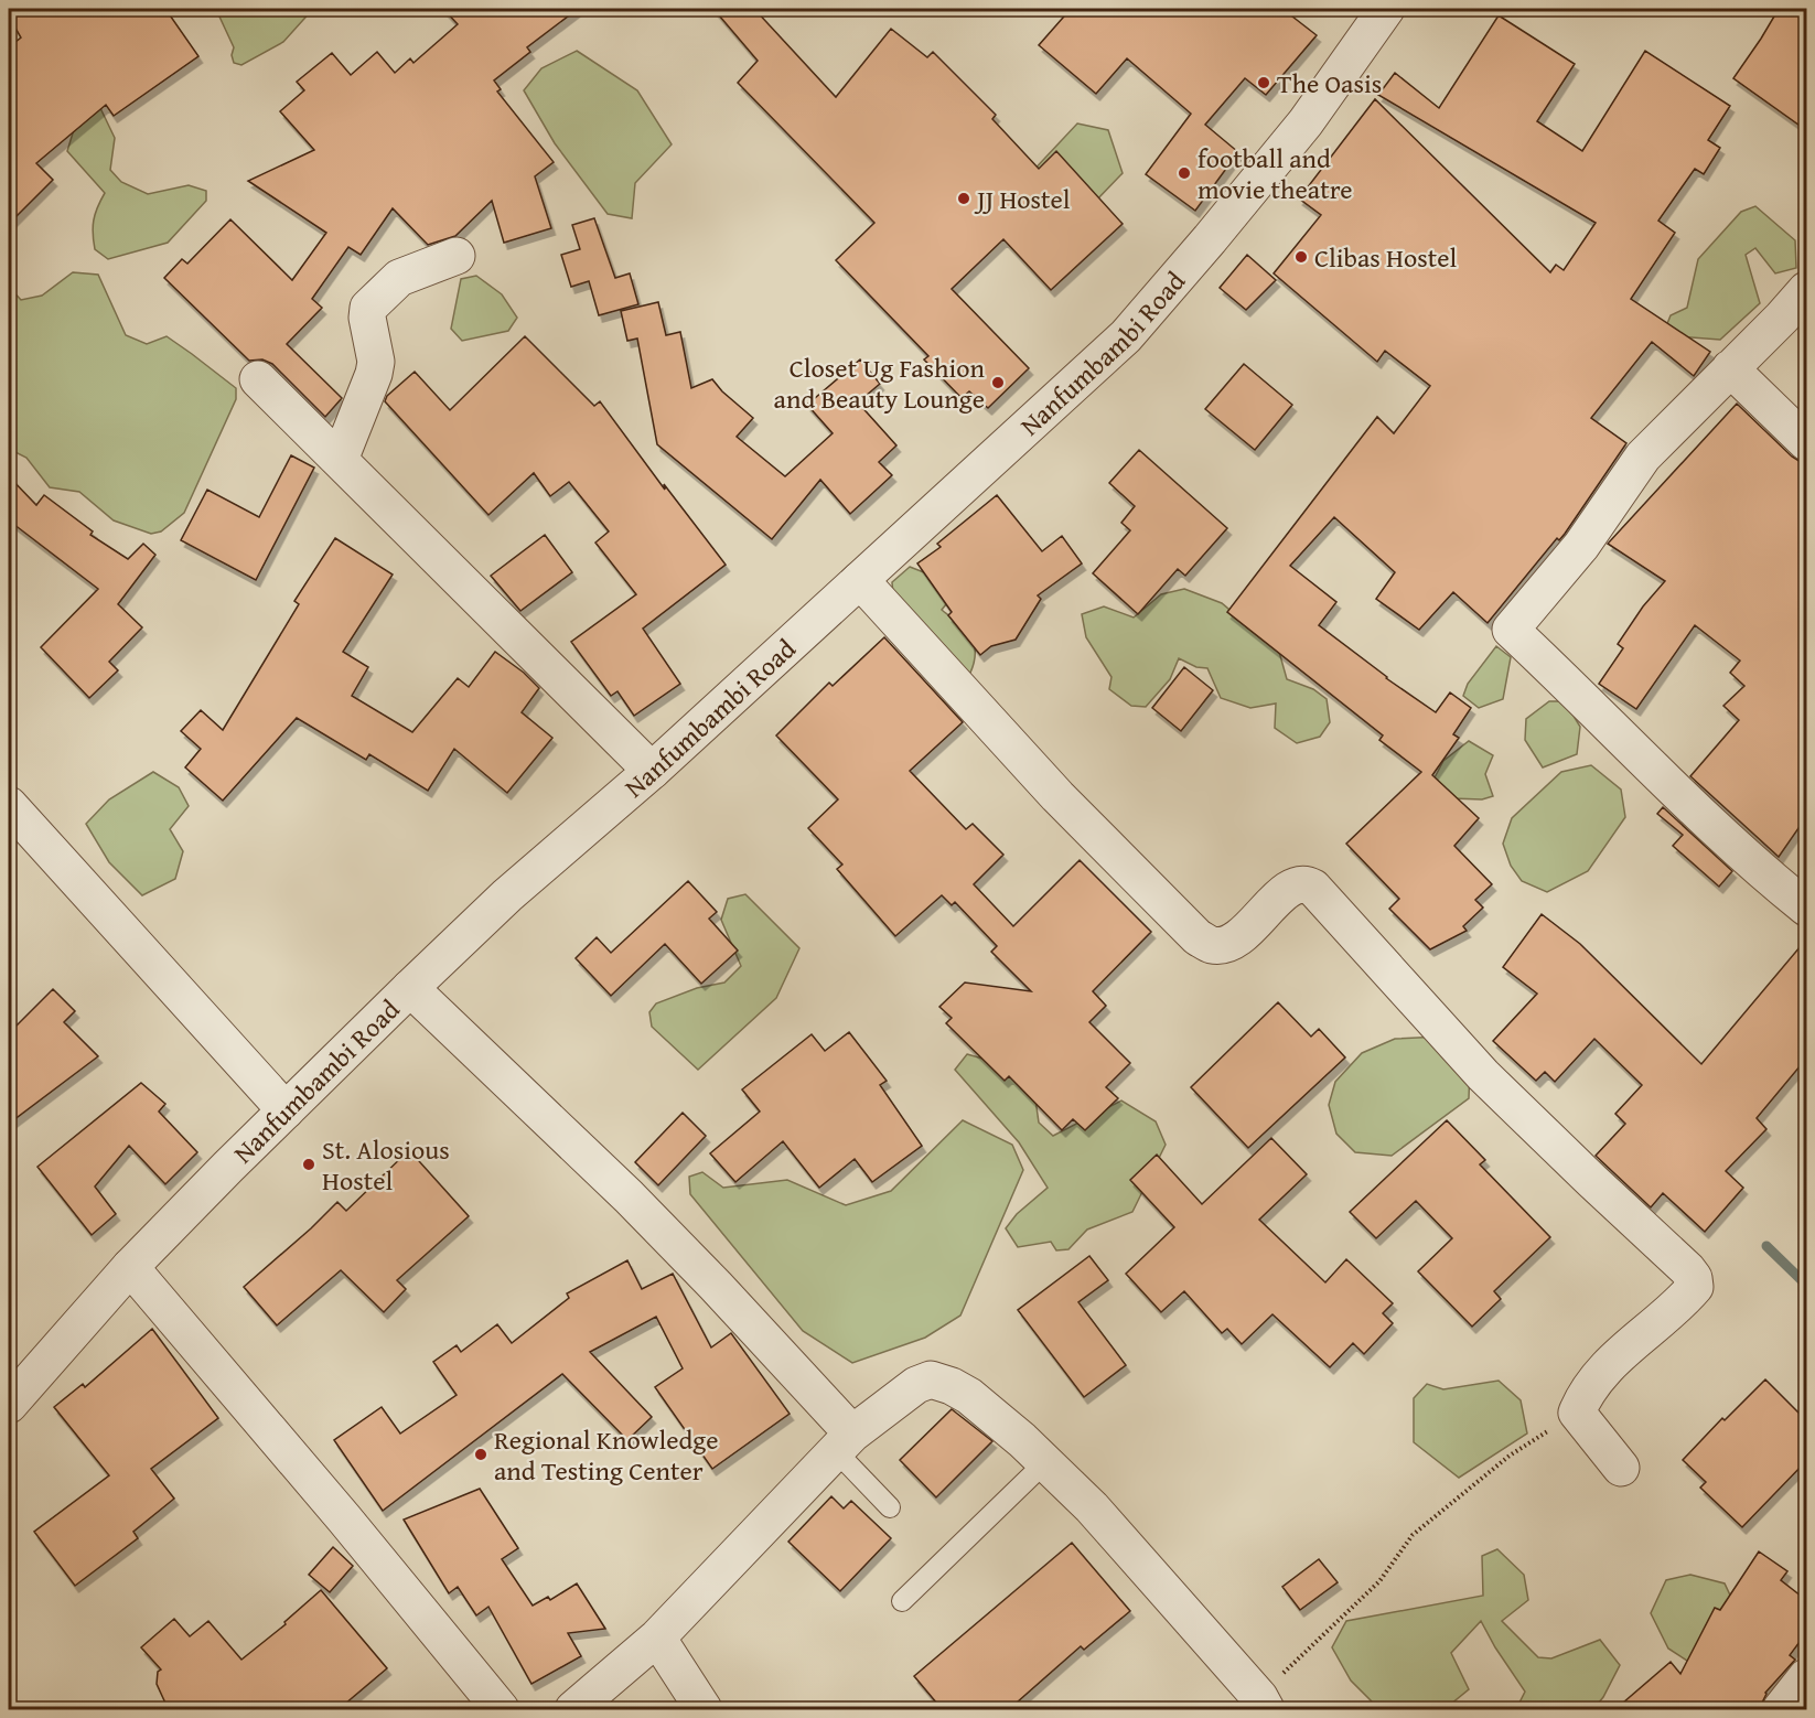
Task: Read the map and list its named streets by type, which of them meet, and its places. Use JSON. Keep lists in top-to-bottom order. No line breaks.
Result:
{"streets":{"street":["Nanfumbambi Road"]},"places":["The Oasis","football and movie theatre","JJ Hostel","Clibas Hostel","Closet Ug Fashion and Beauty Lounge","St. Alosious Hostel","Regional Knowledge and Testing Center"]}
